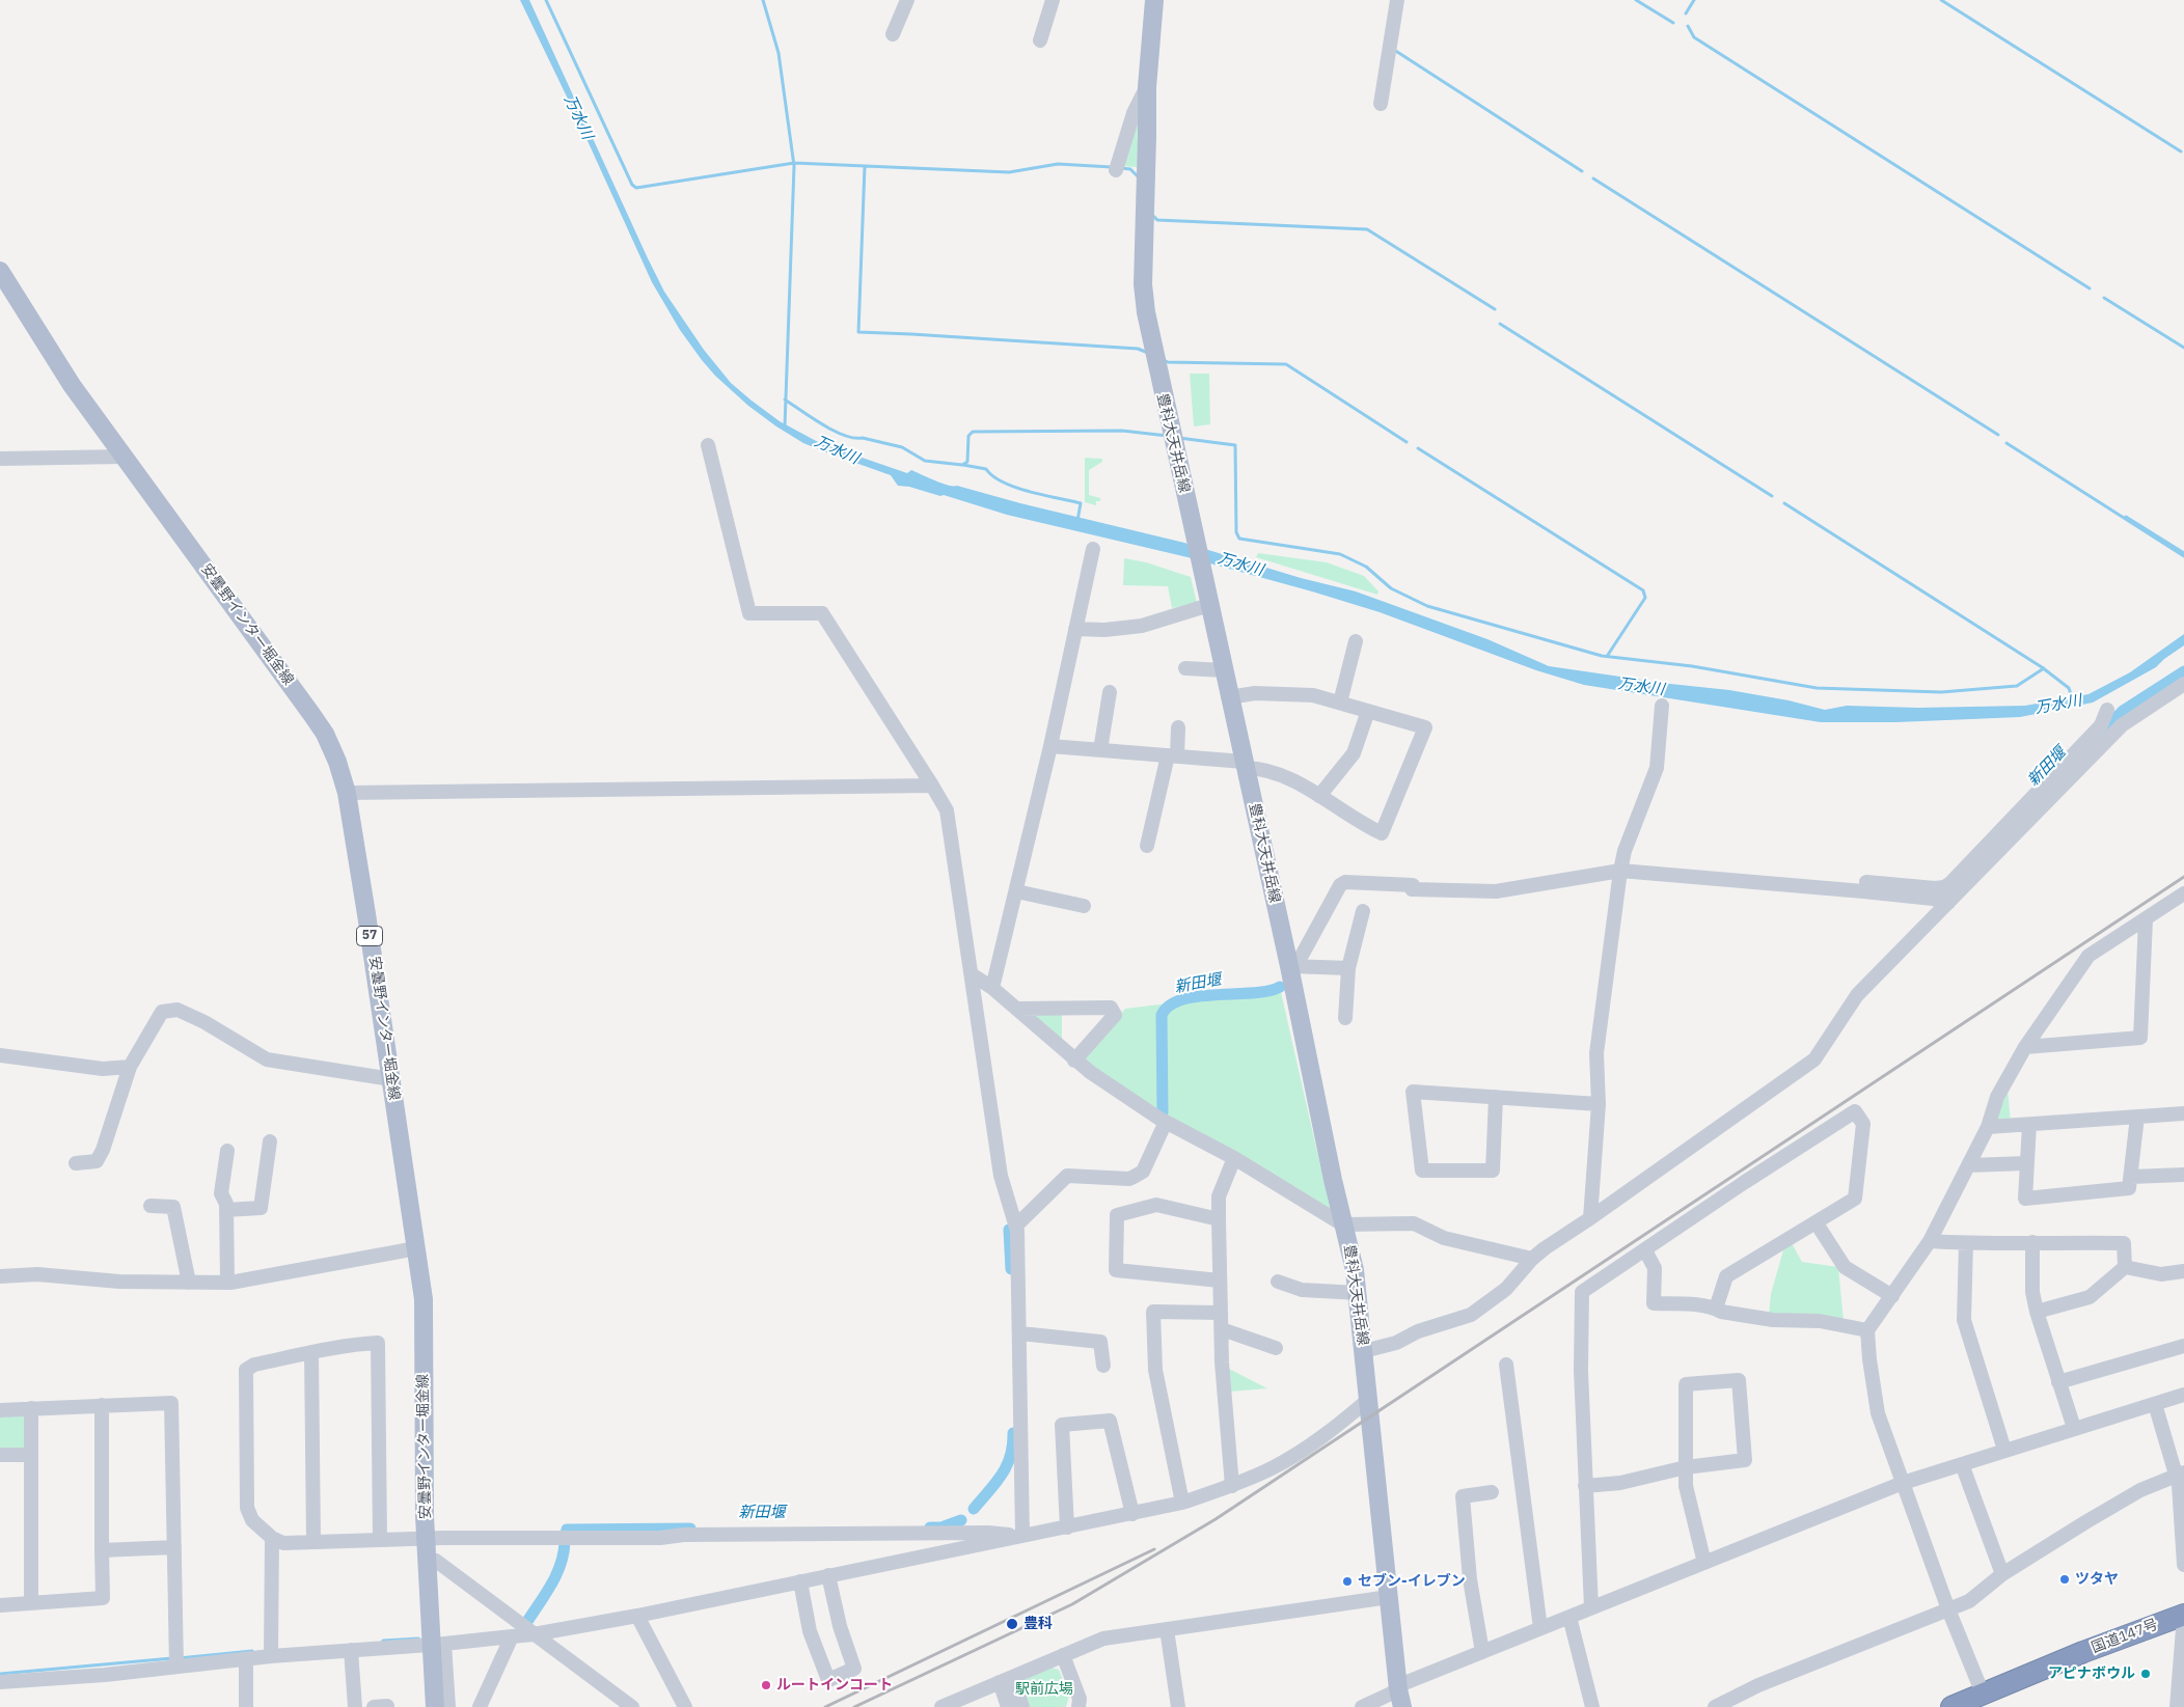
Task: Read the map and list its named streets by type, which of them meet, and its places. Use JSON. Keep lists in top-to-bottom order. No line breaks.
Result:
{"streets":{"highway":["国道147号"],"main road":["豊科大天井岳線","安曇野インター堀金線","57"]},"water":["万水川","新田堰"],"parks":["駅前広場"],"places":["ツタヤ","セブン-イレブン","豊科","アピナボウル","ルートインコート"]}
